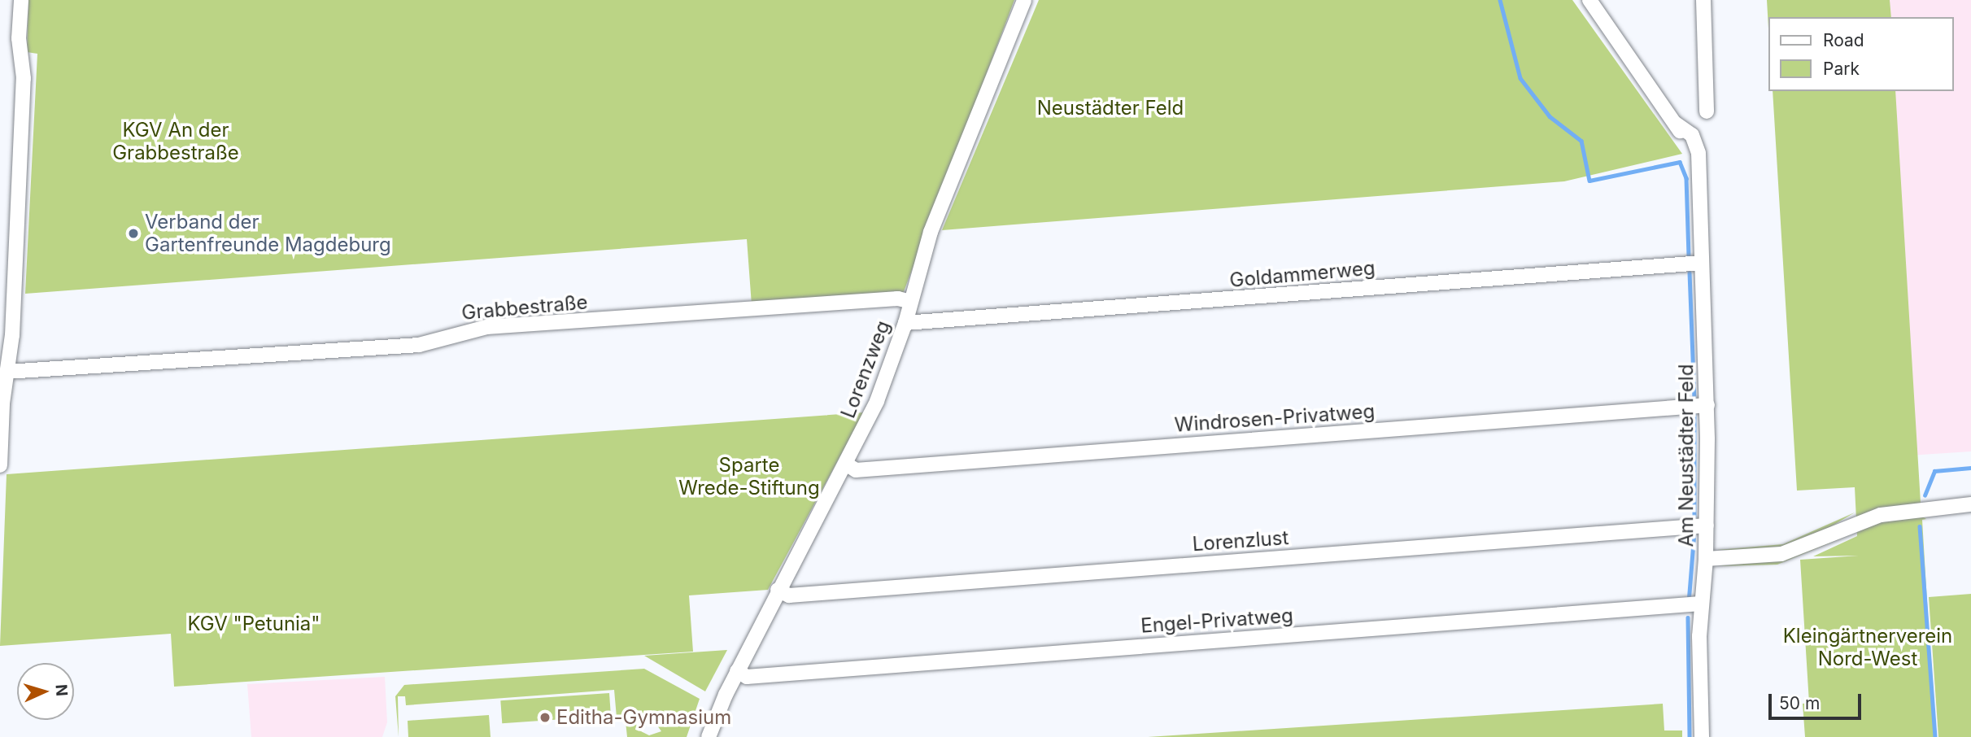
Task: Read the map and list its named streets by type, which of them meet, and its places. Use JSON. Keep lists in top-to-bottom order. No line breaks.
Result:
{"streets":{"street":["Goldammerweg","Grabbestraße","Lorenzweg","Windrosen-Privatweg","Am Neustädter Feld","Lorenzlust","Engel-Privatweg"]},"crossings":[["Goldammerweg","Lorenzweg"],["Goldammerweg","Am Neustädter Feld"],["Grabbestraße","Lorenzweg"],["Lorenzweg","Windrosen-Privatweg"],["Lorenzweg","Lorenzlust"],["Lorenzweg","Engel-Privatweg"],["Windrosen-Privatweg","Am Neustädter Feld"],["Am Neustädter Feld","Lorenzlust"],["Am Neustädter Feld","Engel-Privatweg"]],"parks":["Neustädter Feld","KGV An der Grabbestraße","Sparte Wrede-Stiftung","KGV \"Petunia\"","Kleingärtnerverein Nord-West"],"places":["Verband der Gartenfreunde Magdeburg","Editha-Gymnasium"],"legend":["Road","Park"],"scale_bar":"50 m","north":"right"}
